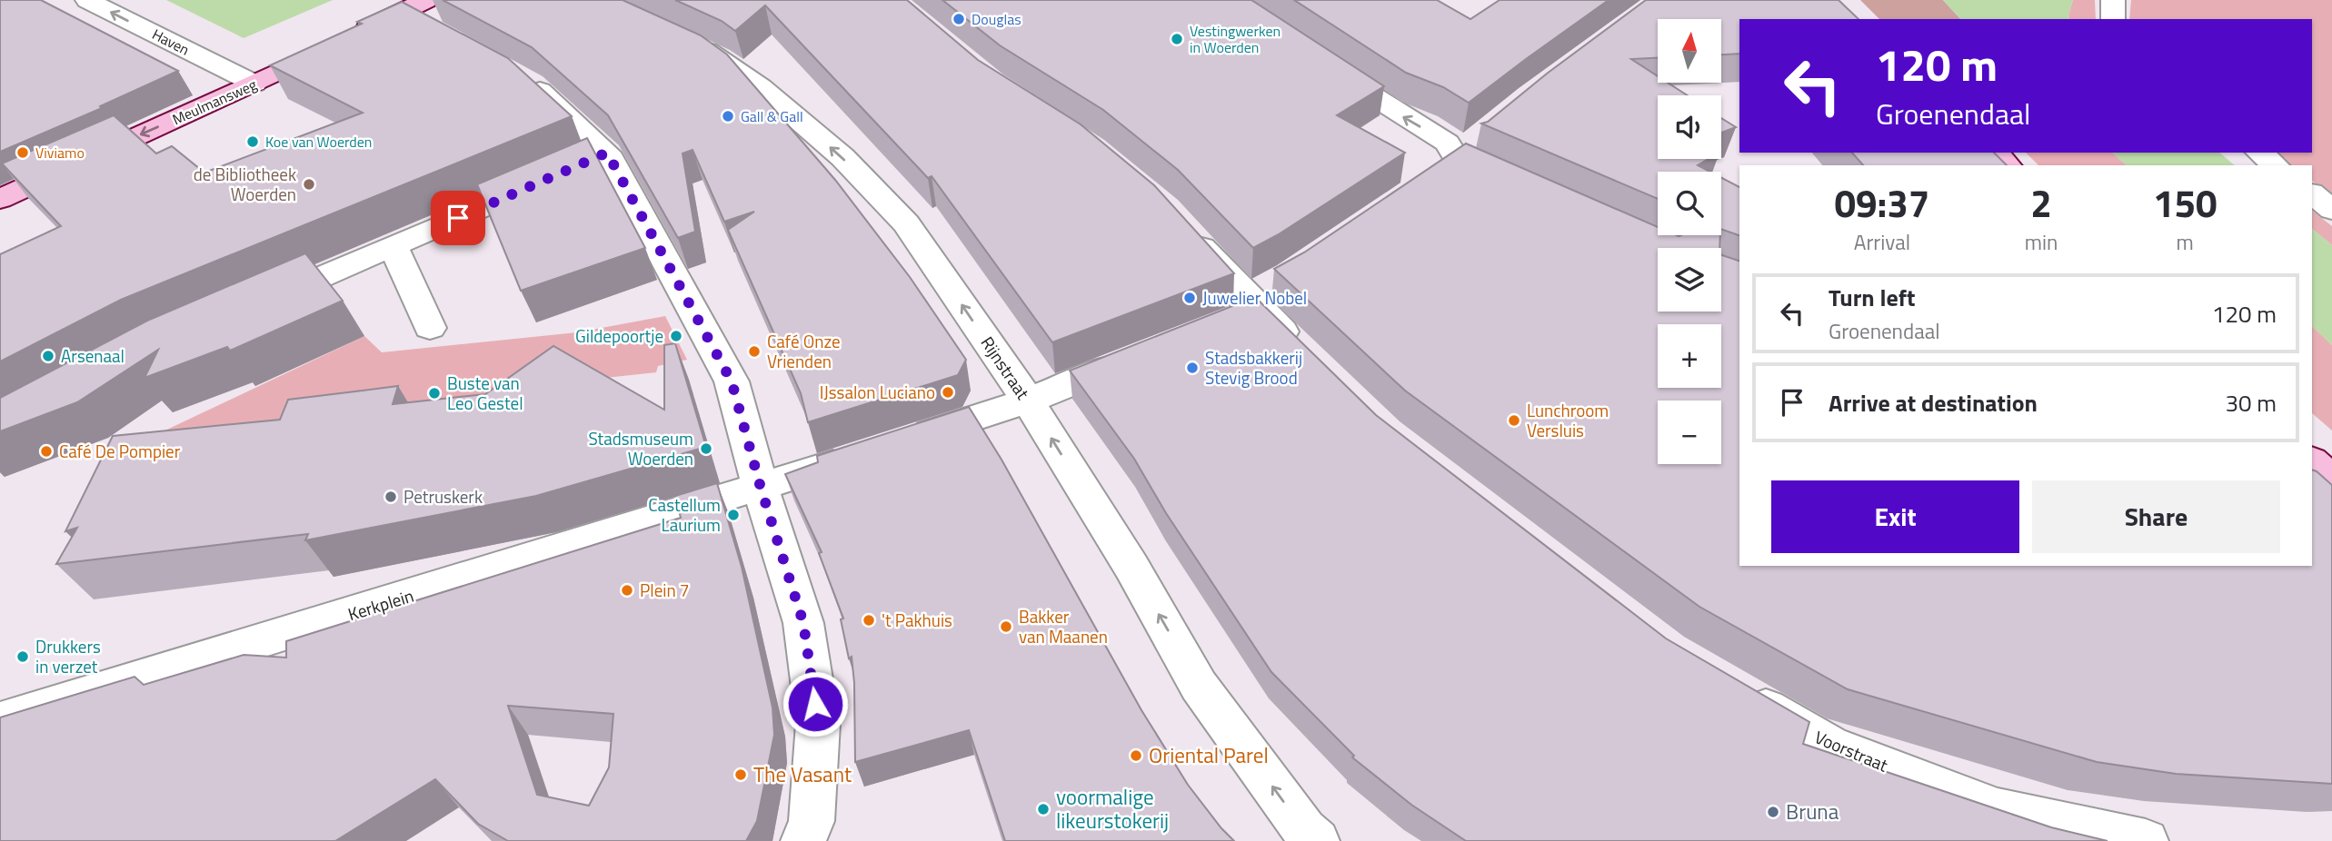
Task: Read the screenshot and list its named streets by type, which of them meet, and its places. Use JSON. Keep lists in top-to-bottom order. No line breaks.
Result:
{"streets":{"street":["Haven","Meulmansweg","Rijnstraat","Kerkplein","Voorstraat"]},"crossings":[["Haven","Meulmansweg"]],"one_way":["Haven"],"places":["Douglas","Vestingwerken in Woerden","Gall & Gall","Koe van Woerden","Viviamo","de Bibliotheek Woerden","Juwelier Nobel","Gildepoortje","Café Onze Vrienden","Arsenaal","Stadsbakkerij Stevig Brood","IJssalon Luciano","Buste van Leo Gestel","Lunchroom Versluis","Stadsmuseum Woerden","Café De Pompier","Petruskerk","Castellum Laurium","Plein 7","'t Pakhuis","Bakker van Maanen","Drukkers in verzet","Oriental Parel","The Vasant","voormalige likeurstokerij","Bruna"],"north":"top","page":{"map_buttons":["+","−"],"turn":["120 m","Groenendaal"],"eta":["09:37","Arrival","2","min","150","m"],"list":[{"name":"Turn left","note":"Groenendaal","value":"120 m"},{"name":"Arrive at destination","value":"30 m"}],"buttons":["Exit","Share"]}}
